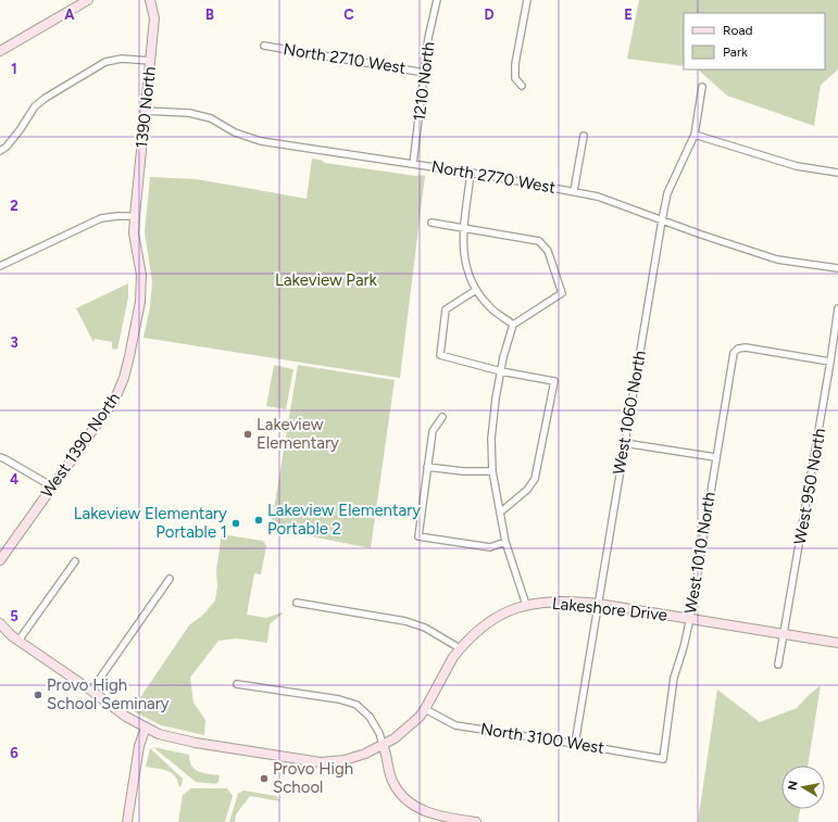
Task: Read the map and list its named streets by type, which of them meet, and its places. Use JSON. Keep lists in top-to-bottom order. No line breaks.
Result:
{"streets":{"street":["North 2710 West","1210 North","1390 North","North 2770 West","West 1060 North","West 1390 North","West 950 North","West 1010 North","Lakeshore Drive","North 3100 West"]},"crossings":[["North 2710 West","1210 North"],["1210 North","North 2770 West"],["1390 North","North 2770 West"],["1390 North","West 1390 North"],["North 2770 West","West 1060 North"],["West 1060 North","Lakeshore Drive"],["West 1060 North","North 3100 West"],["West 950 North","West 1010 North"],["West 950 North","Lakeshore Drive"],["West 1010 North","Lakeshore Drive"],["West 1010 North","North 3100 West"],["Lakeshore Drive","North 3100 West"]],"parks":["Lakeview Park"],"places":["Lakeview Elementary","Lakeview Elementary Portable 2","Lakeview Elementary Portable 1","Provo High School Seminary","Provo High School"],"legend":["Road","Park"],"north":"left","grid":{"columns":["A","B","C","D","E"],"rows":["1","2","3","4","5","6"]}}
